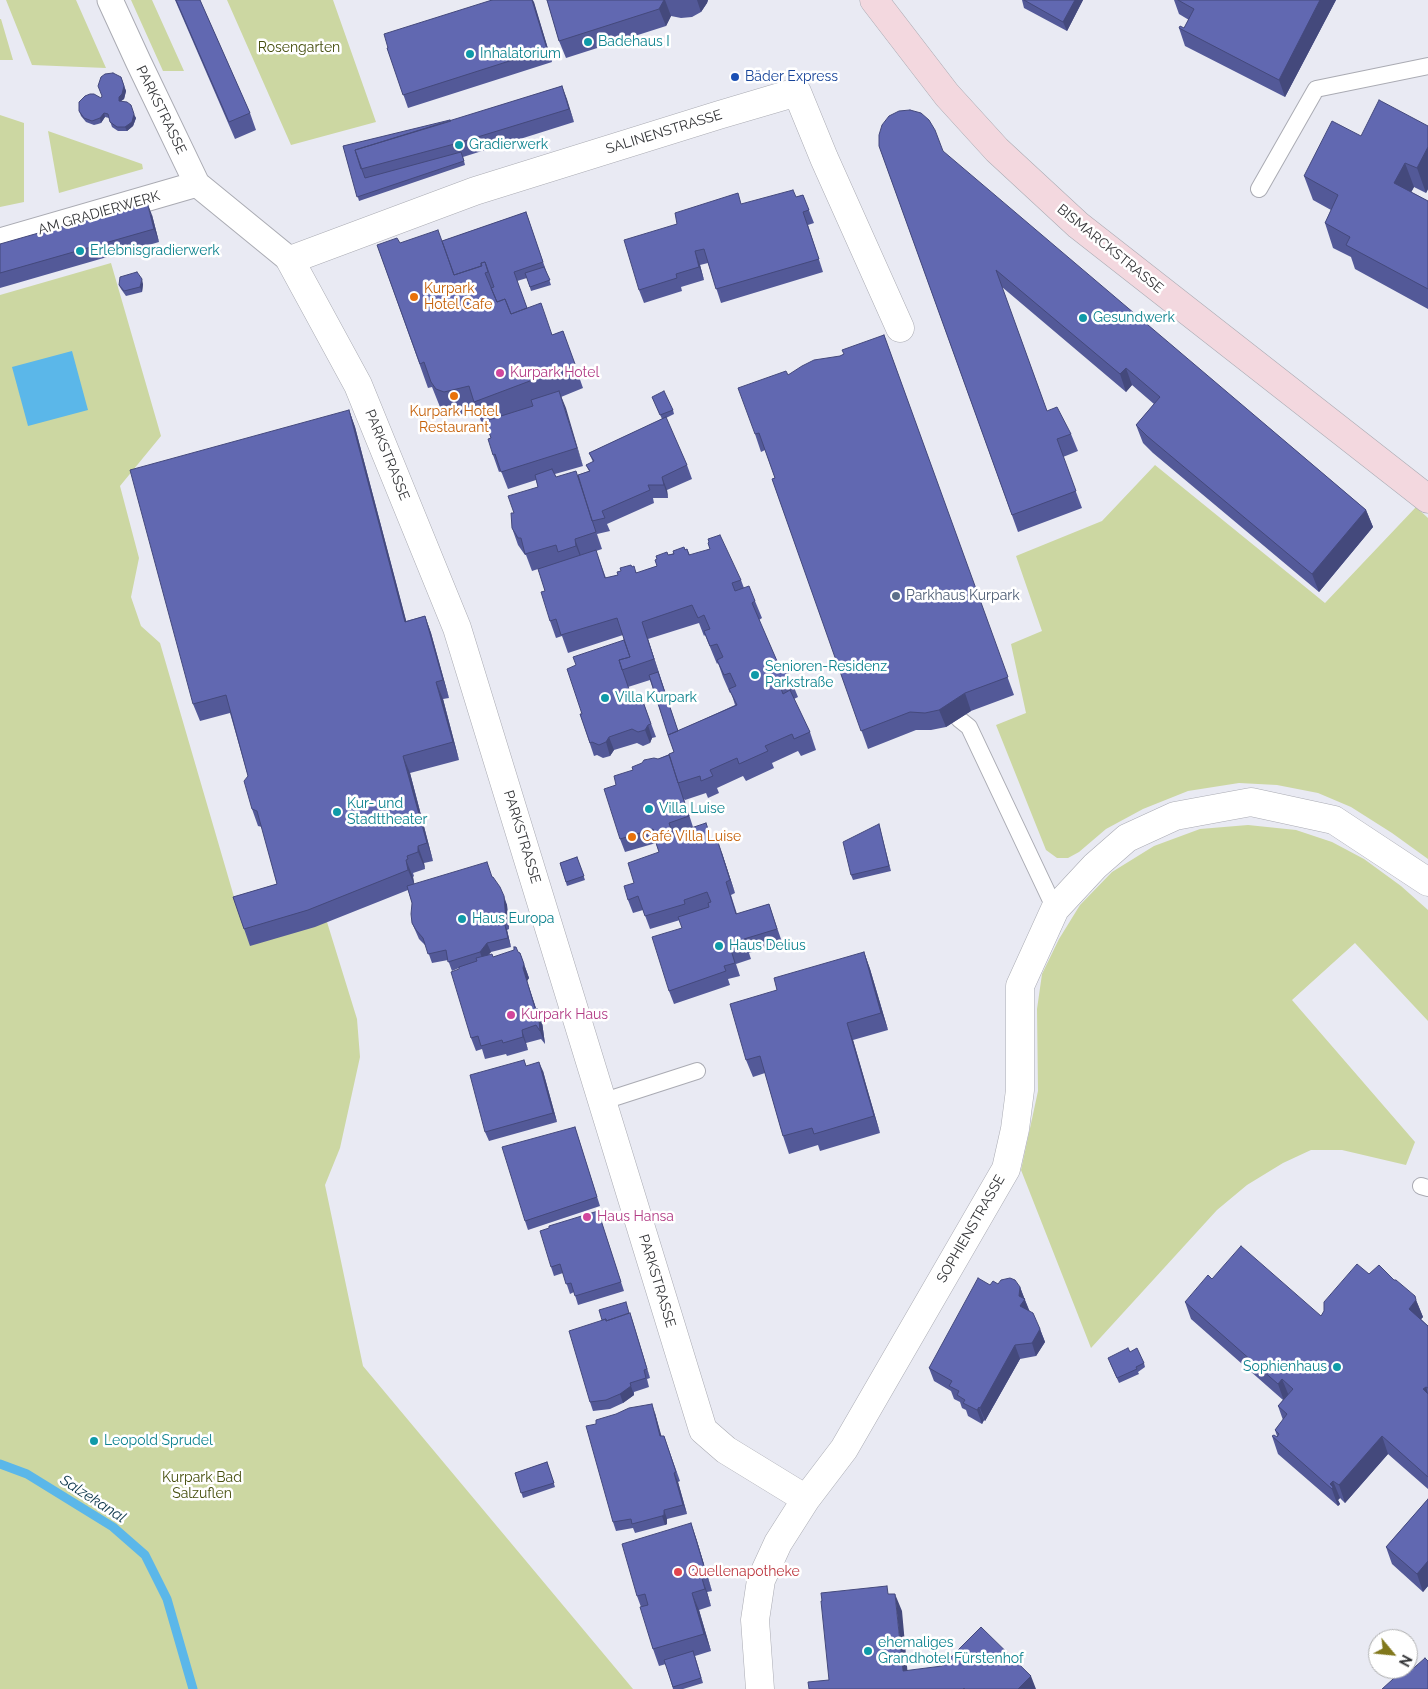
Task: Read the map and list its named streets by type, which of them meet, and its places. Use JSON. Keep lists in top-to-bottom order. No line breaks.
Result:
{"streets":{"main road":["BISMARCKSTRASSE"],"street":["PARKSTRASSE","SALINENSTRASSE","AM GRADIERWERK","SOPHIENSTRASSE"]},"crossings":[["PARKSTRASSE","SALINENSTRASSE"],["PARKSTRASSE","AM GRADIERWERK"],["PARKSTRASSE","SOPHIENSTRASSE"]],"water":["Salzekanal"],"parks":["Rosengarten","Kurpark Bad Salzuflen"],"places":["Badehaus I","Inhalatorium","Bäder Express","Gradierwerk","Erlebnisgradierwerk","Kurpark Hotel Cafe","Gesundwerk","Kurpark Hotel","Kurpark Hotel Restaurant","Parkhaus Kurpark","Senioren-Residenz Parkstraße","Villa Kurpark","Villa Luise","Kur- und Stadttheater","Café Villa Luise","Haus Europa","Haus Delius","Kurpark Haus","Haus Hansa","Sophienhaus","Leopold Sprudel","Quellenapotheke","ehemaliges Grandhotel Fürstenhof"],"north":"bottom right"}
